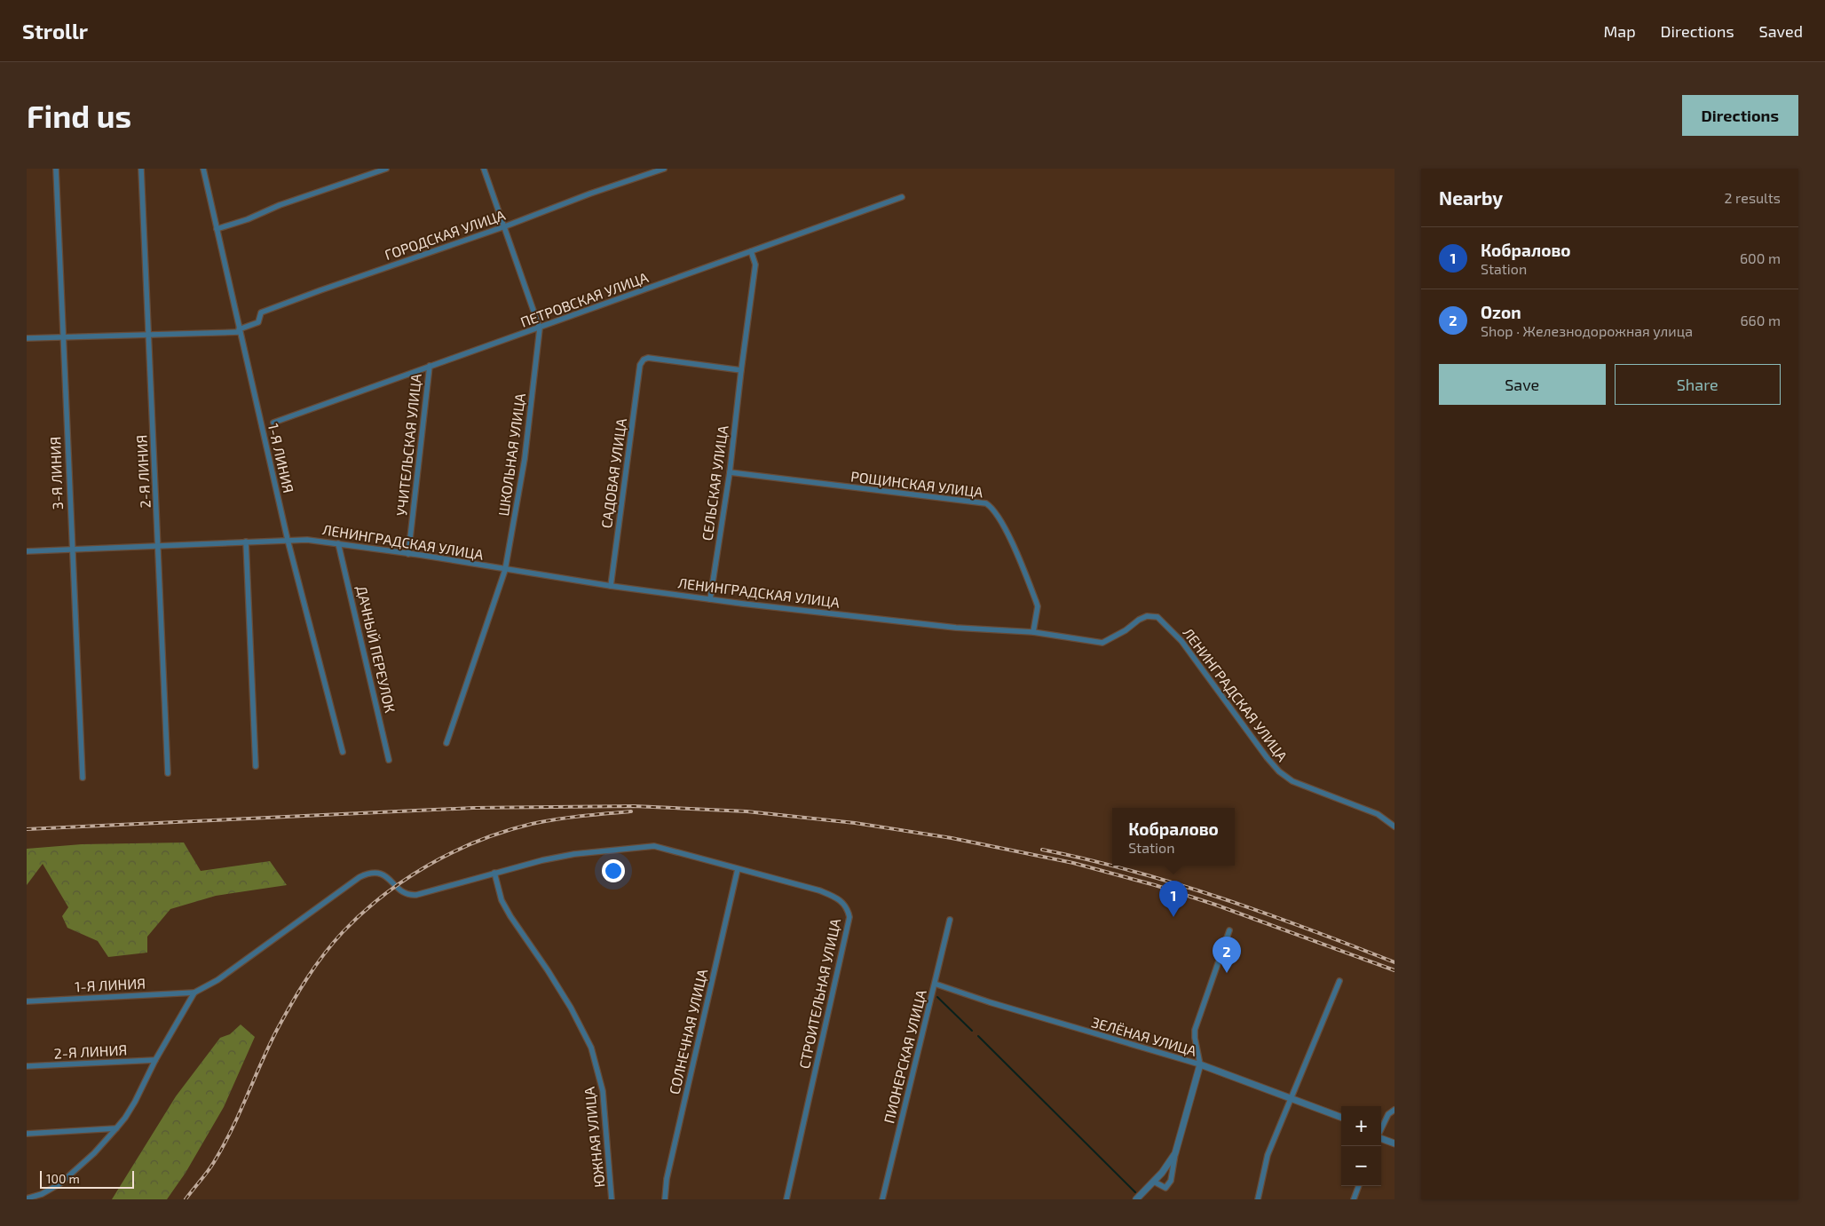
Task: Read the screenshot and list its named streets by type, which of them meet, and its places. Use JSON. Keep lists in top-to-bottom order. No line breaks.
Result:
{"streets":{"street":["ГОРОДСКАЯ УЛИЦА","ПЕТРОВСКАЯ УЛИЦА","УЧИТЕЛЬСКАЯ УЛИЦА","ШКОЛЬНАЯ УЛИЦА","1-Я ЛИНИЯ","2-Я ЛИНИЯ","3-Я ЛИНИЯ","САДОВАЯ УЛИЦА","СЕЛЬСКАЯ УЛИЦА","РОЩИНСКАЯ УЛИЦА","ЛЕНИНГРАДСКАЯ УЛИЦА","ДАЧНЫЙ ПЕРЕУЛОК","СТРОИТЕЛЬНАЯ УЛИЦА","СОЛНЕЧНАЯ УЛИЦА","ЗЕЛЁНАЯ УЛИЦА","ПИОНЕРСКАЯ УЛИЦА","ЮЖНАЯ УЛИЦА"]},"crossings":[["ГОРОДСКАЯ УЛИЦА","ШКОЛЬНАЯ УЛИЦА"],["ГОРОДСКАЯ УЛИЦА","1-Я ЛИНИЯ"],["ПЕТРОВСКАЯ УЛИЦА","УЧИТЕЛЬСКАЯ УЛИЦА"],["ПЕТРОВСКАЯ УЛИЦА","ШКОЛЬНАЯ УЛИЦА"],["ПЕТРОВСКАЯ УЛИЦА","СЕЛЬСКАЯ УЛИЦА"],["УЧИТЕЛЬСКАЯ УЛИЦА","ЛЕНИНГРАДСКАЯ УЛИЦА"],["ШКОЛЬНАЯ УЛИЦА","ЛЕНИНГРАДСКАЯ УЛИЦА"],["1-Я ЛИНИЯ","ЛЕНИНГРАДСКАЯ УЛИЦА"],["1-Я ЛИНИЯ","СТРОИТЕЛЬНАЯ УЛИЦА"],["2-Я ЛИНИЯ","ЛЕНИНГРАДСКАЯ УЛИЦА"],["3-Я ЛИНИЯ","ЛЕНИНГРАДСКАЯ УЛИЦА"],["САДОВАЯ УЛИЦА","СЕЛЬСКАЯ УЛИЦА"],["САДОВАЯ УЛИЦА","ЛЕНИНГРАДСКАЯ УЛИЦА"],["СЕЛЬСКАЯ УЛИЦА","РОЩИНСКАЯ УЛИЦА"],["СЕЛЬСКАЯ УЛИЦА","ЛЕНИНГРАДСКАЯ УЛИЦА"],["РОЩИНСКАЯ УЛИЦА","ЛЕНИНГРАДСКАЯ УЛИЦА"],["ЛЕНИНГРАДСКАЯ УЛИЦА","ДАЧНЫЙ ПЕРЕУЛОК"],["СТРОИТЕЛЬНАЯ УЛИЦА","СОЛНЕЧНАЯ УЛИЦА"],["СТРОИТЕЛЬНАЯ УЛИЦА","ЮЖНАЯ УЛИЦА"],["ЗЕЛЁНАЯ УЛИЦА","ПИОНЕРСКАЯ УЛИЦА"]],"scale_bar":"100 m","page":{"header":"Strollr","nav":["Map","Directions","Saved"],"buttons":["Directions",["Save","Share"]],"title":"Find us","heading":["Nearby","2 results"],"list":[{"mark":"1","name":"Кобралово","note":"Station","value":"600 m"},{"mark":"2","name":"Ozon","note":"Shop · Железнодорожная улица","value":"660 m"}],"popup":["Кобралово","Station"],"pins":["1","2"],"map_buttons":["+","−"],"scale":"100 m"}}
